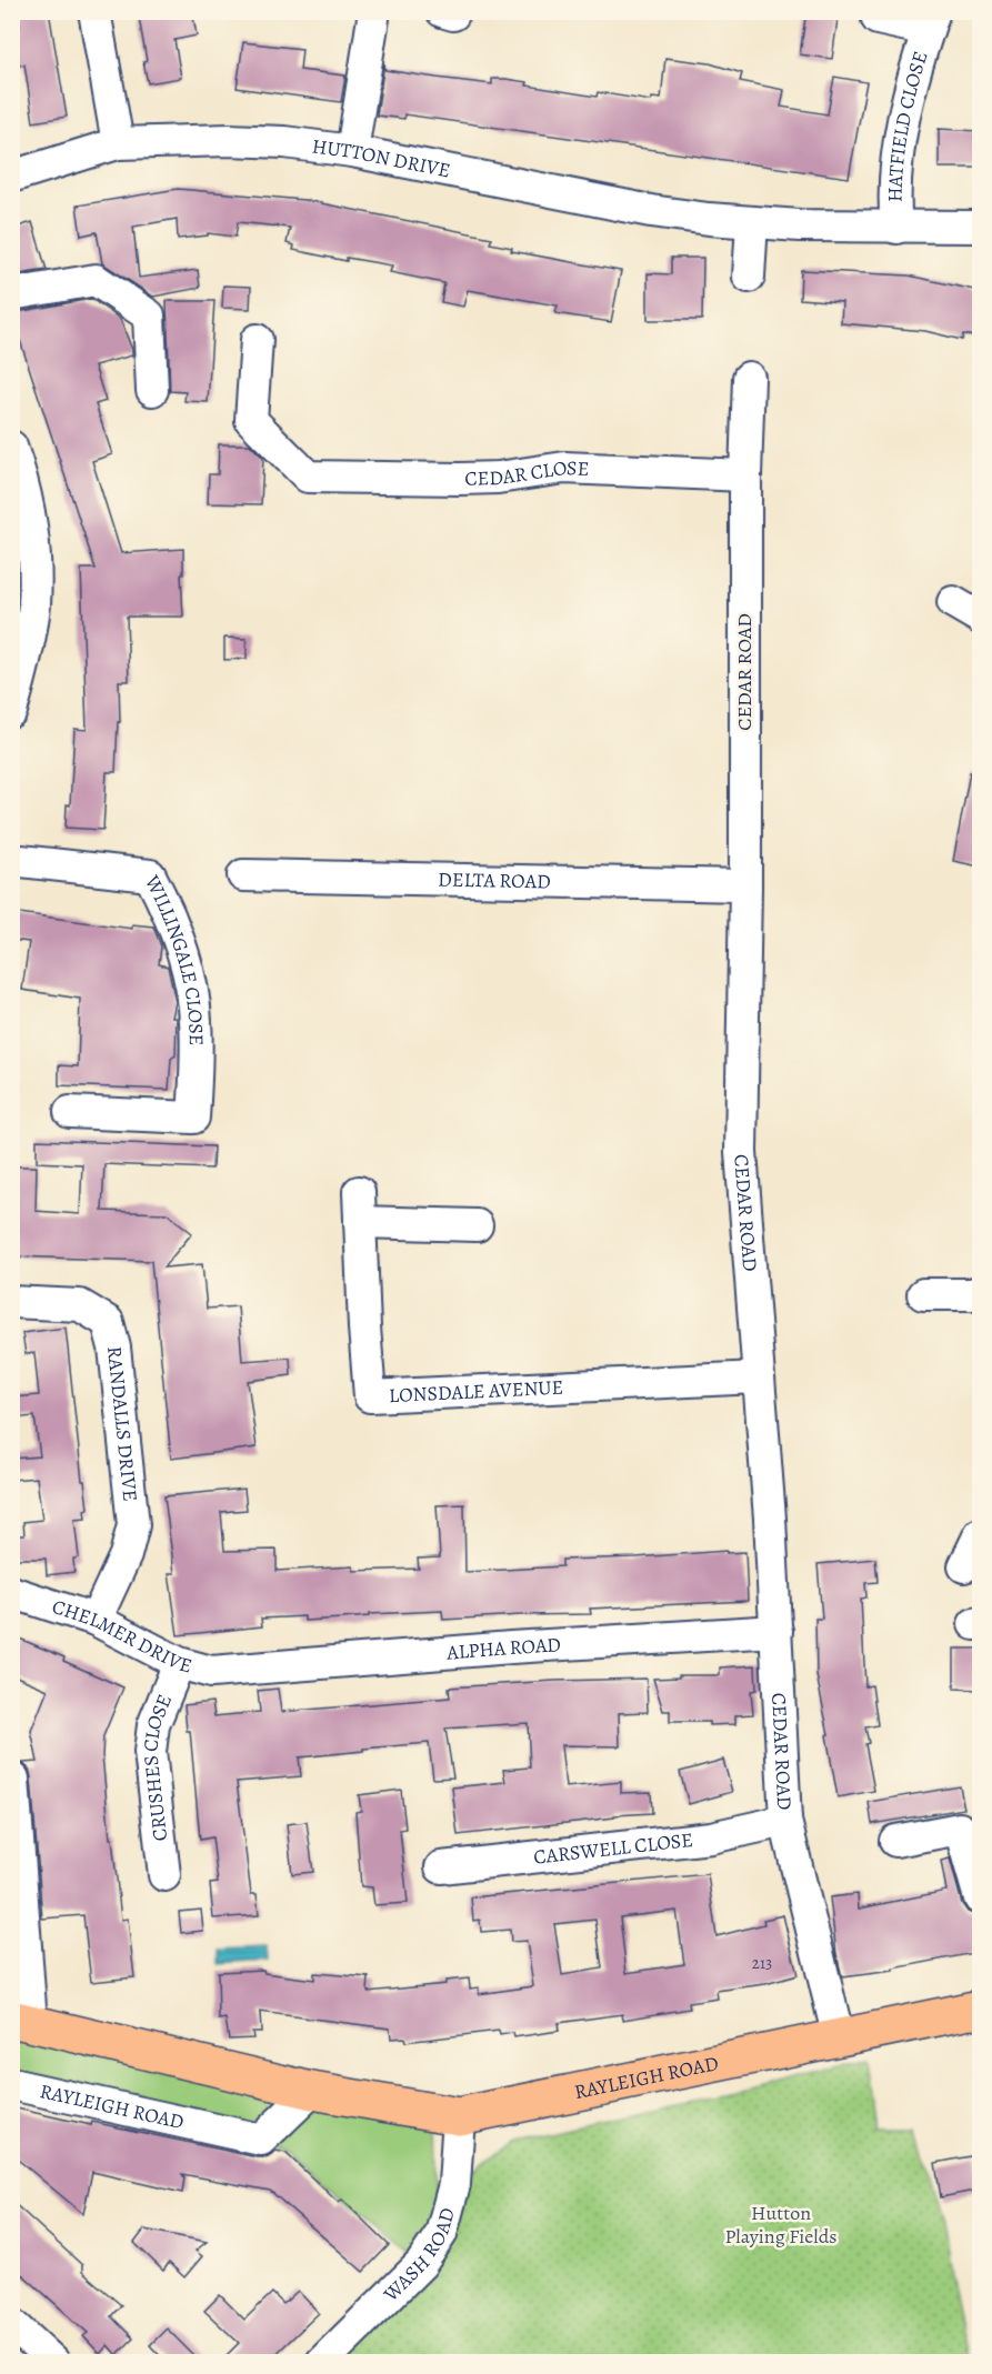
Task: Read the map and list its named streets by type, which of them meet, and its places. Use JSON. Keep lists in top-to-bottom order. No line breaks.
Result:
{"streets":{"main road":["RAYLEIGH ROAD"],"street":["HATFIELD CLOSE","HUTTON DRIVE","CEDAR CLOSE","CEDAR ROAD","DELTA ROAD","WILLINGALE CLOSE","LONSDALE AVENUE","RANDALLS DRIVE","CHELMER DRIVE","ALPHA ROAD","CRUSHES CLOSE","CARSWELL CLOSE","WASH ROAD"]},"crossings":[["HATFIELD CLOSE","HUTTON DRIVE"],["CEDAR CLOSE","CEDAR ROAD"],["CEDAR ROAD","DELTA ROAD"],["CEDAR ROAD","LONSDALE AVENUE"],["CEDAR ROAD","ALPHA ROAD"],["CEDAR ROAD","CARSWELL CLOSE"],["CEDAR ROAD","RAYLEIGH ROAD"],["RANDALLS DRIVE","CHELMER DRIVE"],["CHELMER DRIVE","ALPHA ROAD"],["CHELMER DRIVE","CRUSHES CLOSE"],["RAYLEIGH ROAD","WASH ROAD"]],"parks":["Hutton Playing Fields"],"house_numbers":["213"]}
